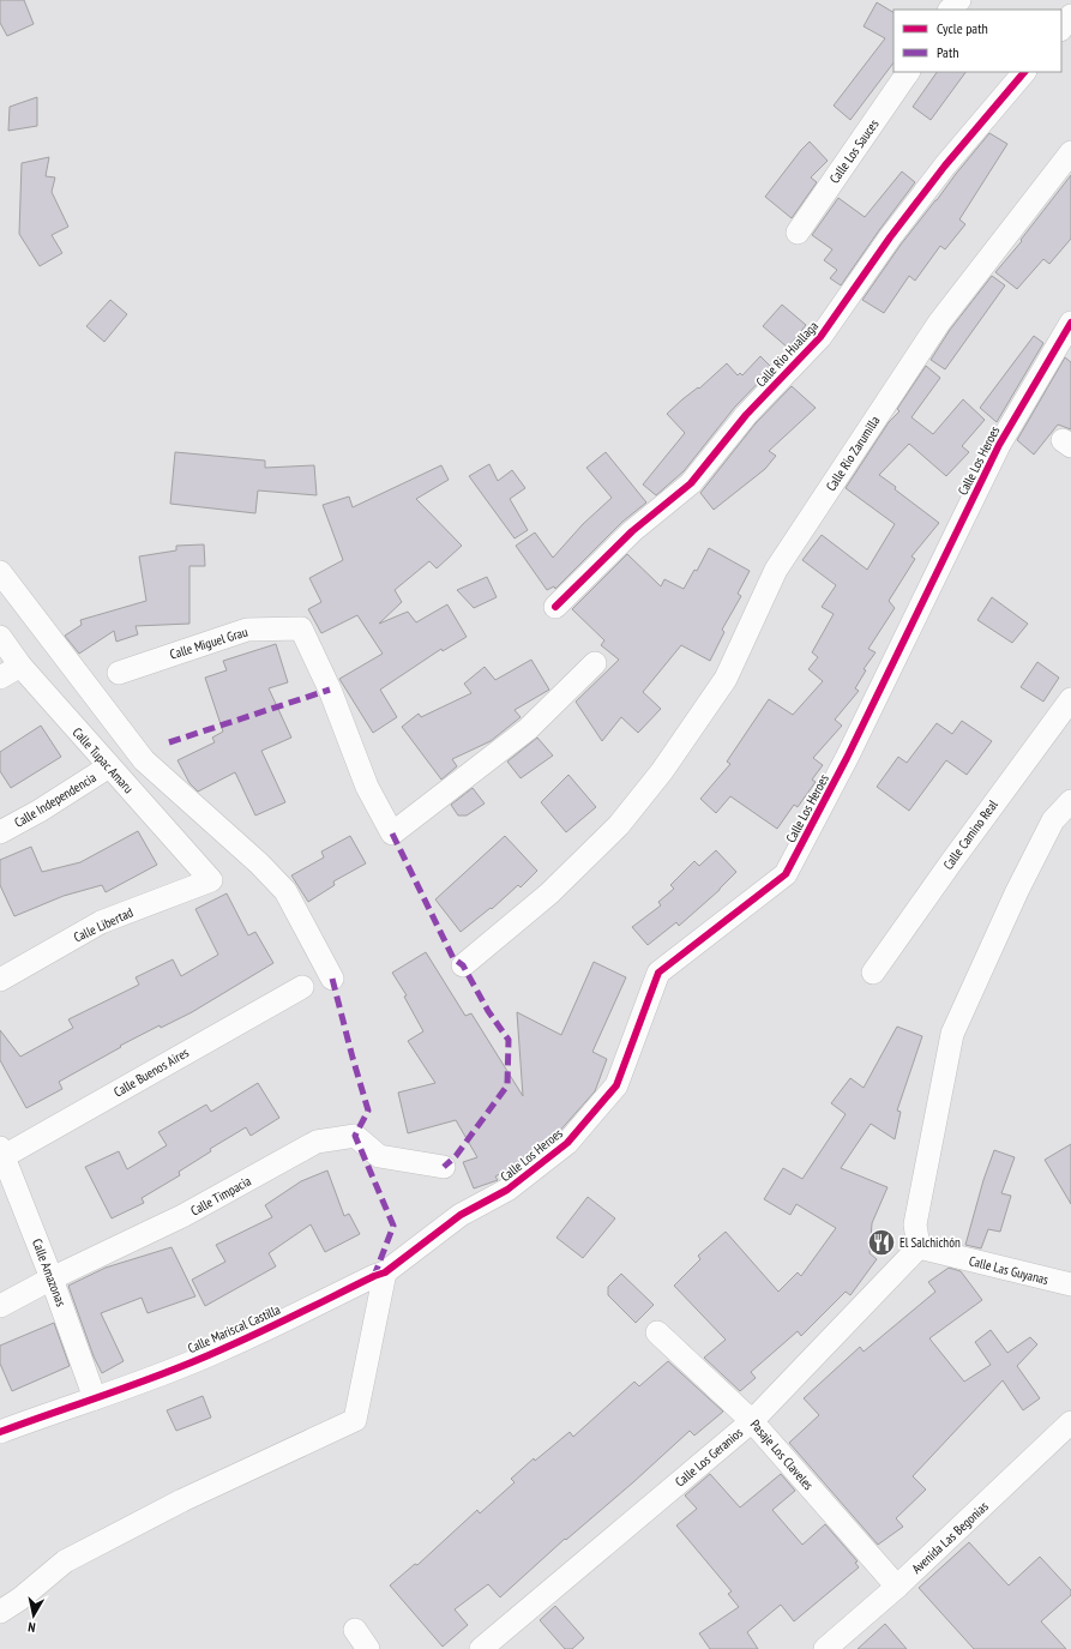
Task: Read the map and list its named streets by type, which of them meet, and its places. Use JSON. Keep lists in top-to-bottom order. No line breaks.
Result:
{"streets":{"street":["Calle Los Sauces","Calle Rio Huallaga","Calle Rio Zarumilla","Calle Los Heroes","Calle Miguel Grau","Calle Tupac Amaru","Calle Independencia","Calle Camino Real","Calle Libertad","Calle Buenos Aires","Calle Timpacia","Calle Las Guyanas","Calle Amazonas","Calle Mariscal Castilla","Pasaje Los Claveles","Calle Los Geranios","Avenida Las Begonias"]},"crossings":[["Calle Los Heroes","Calle Mariscal Castilla"],["Calle Tupac Amaru","Calle Independencia"],["Calle Tupac Amaru","Calle Libertad"],["Calle Buenos Aires","Calle Amazonas"],["Calle Timpacia","Calle Amazonas"],["Calle Las Guyanas","Calle Los Geranios"],["Calle Amazonas","Calle Mariscal Castilla"],["Pasaje Los Claveles","Calle Los Geranios"],["Pasaje Los Claveles","Avenida Las Begonias"]],"places":{"restaurant":["El Salchichón"]},"legend":["Cycle path","Path"],"north":"bottom"}
